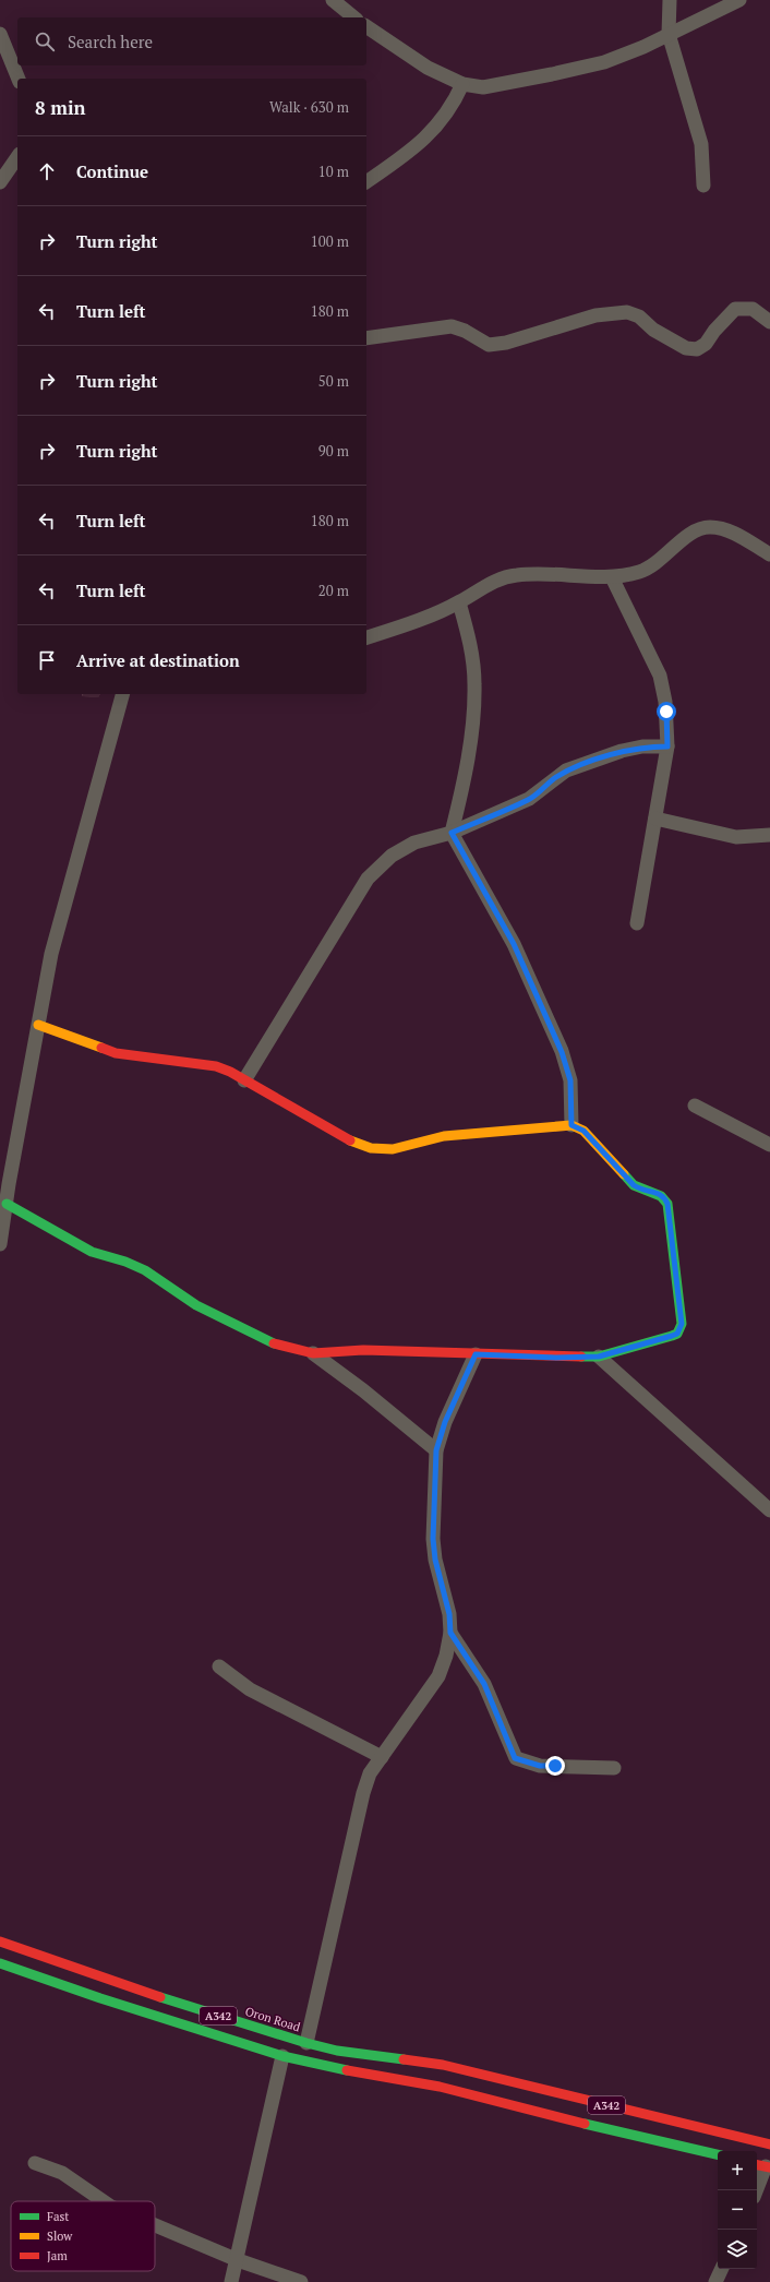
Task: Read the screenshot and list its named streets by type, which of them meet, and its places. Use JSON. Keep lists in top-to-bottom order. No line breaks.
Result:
{"streets":{"main road":["A342","Oron Road"]},"legend":["Fast","Slow","Jam"],"page":{"search":"Search here","heading":["8 min","Walk · 630 m"],"list":[["Continue","10 m"],["Turn right","100 m"],["Turn left","180 m"],["Turn right","50 m"],["Turn right","90 m"],["Turn left","180 m"],["Turn left","20 m"],"Arrive at destination"],"map_buttons":["+","−"]}}
